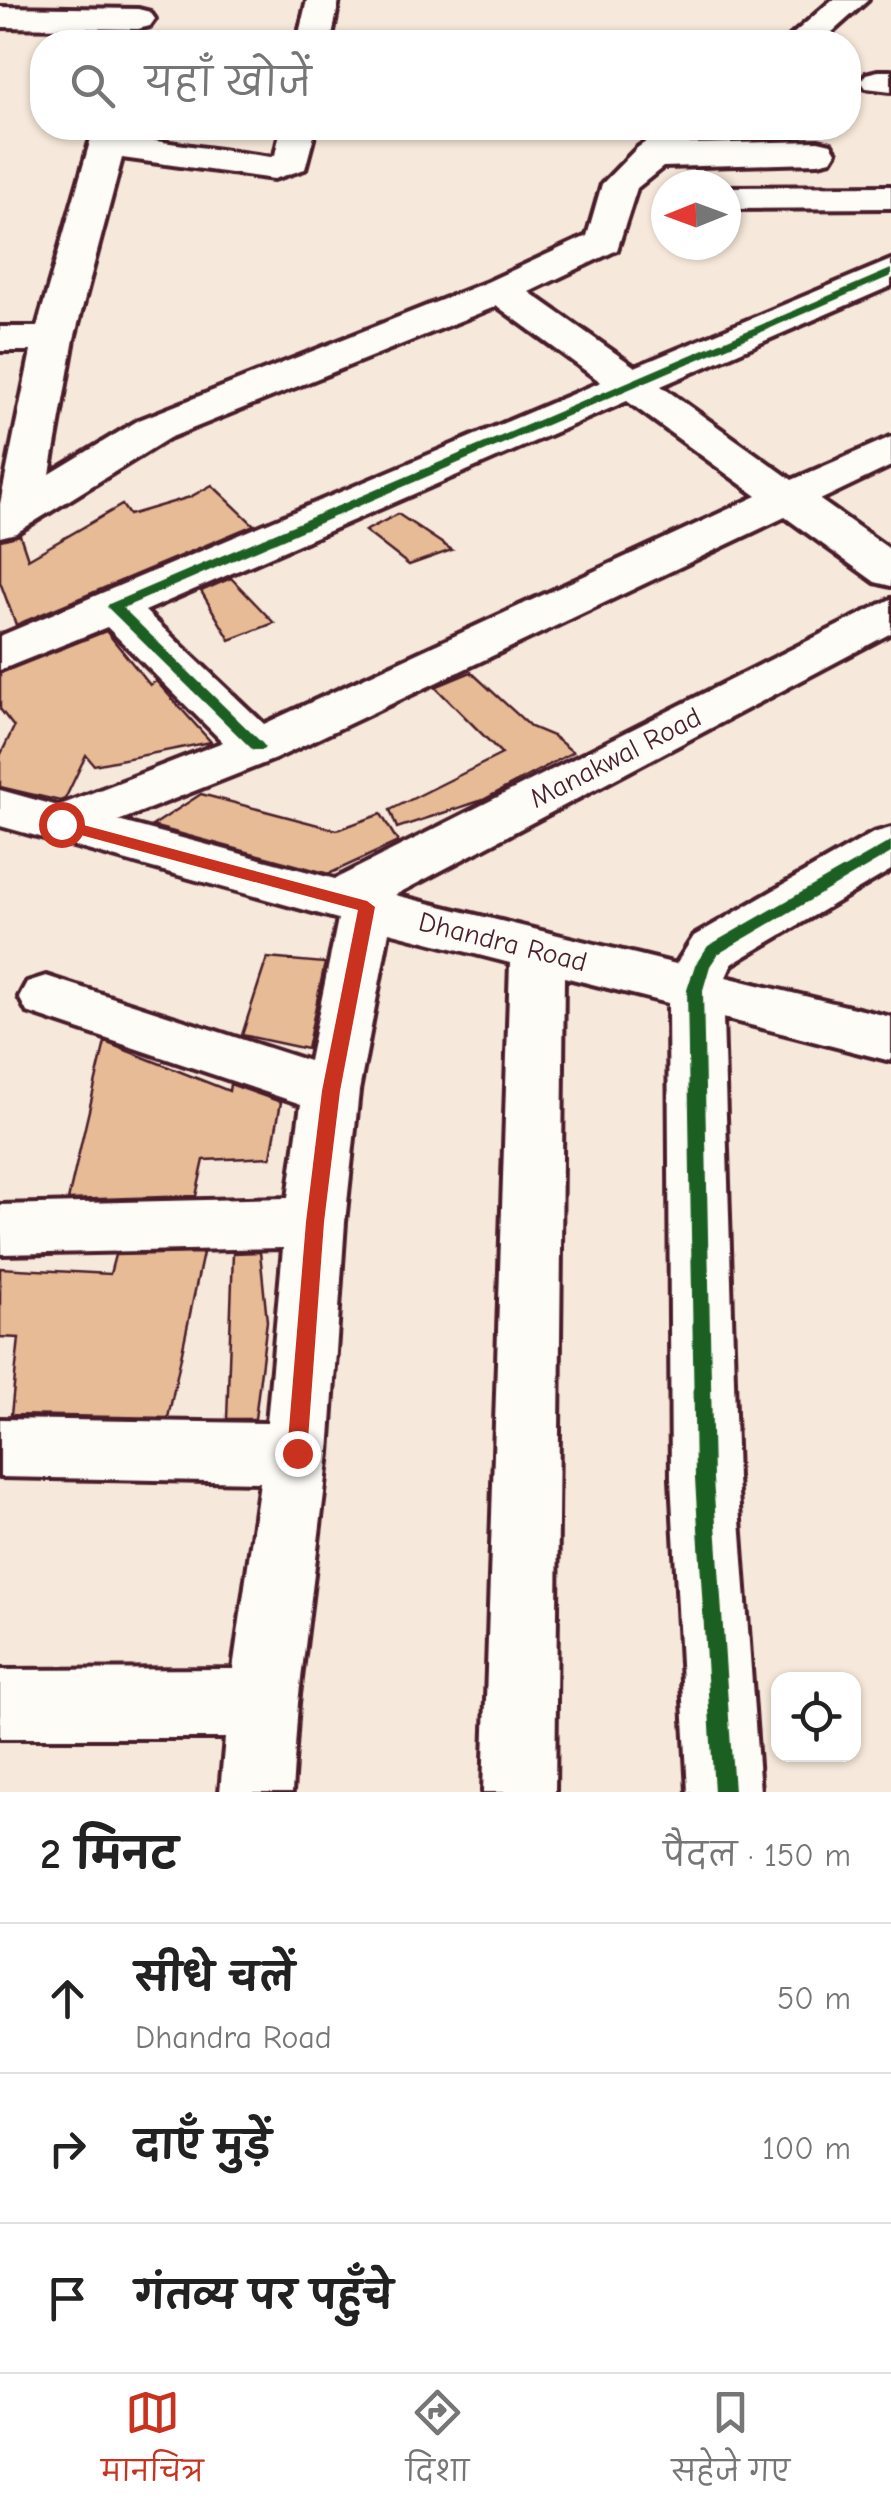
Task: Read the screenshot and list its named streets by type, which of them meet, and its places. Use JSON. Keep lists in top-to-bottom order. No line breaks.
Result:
{"streets":{"street":["Manakwal Road","Dhandra Road"]},"crossings":[["Manakwal Road","Dhandra Road"]],"north":"left","page":{"search":"यहाँ खोजें","heading":["2 मिनट","पैदल · 150 m"],"list":[["सीधे चलें","Dhandra Road","50 m"],["दाएँ मुड़ें","100 m"],"गंतव्य पर पहुँचे"],"nav":["मानचित्र","दिशा","सहेजे गए"]}}
